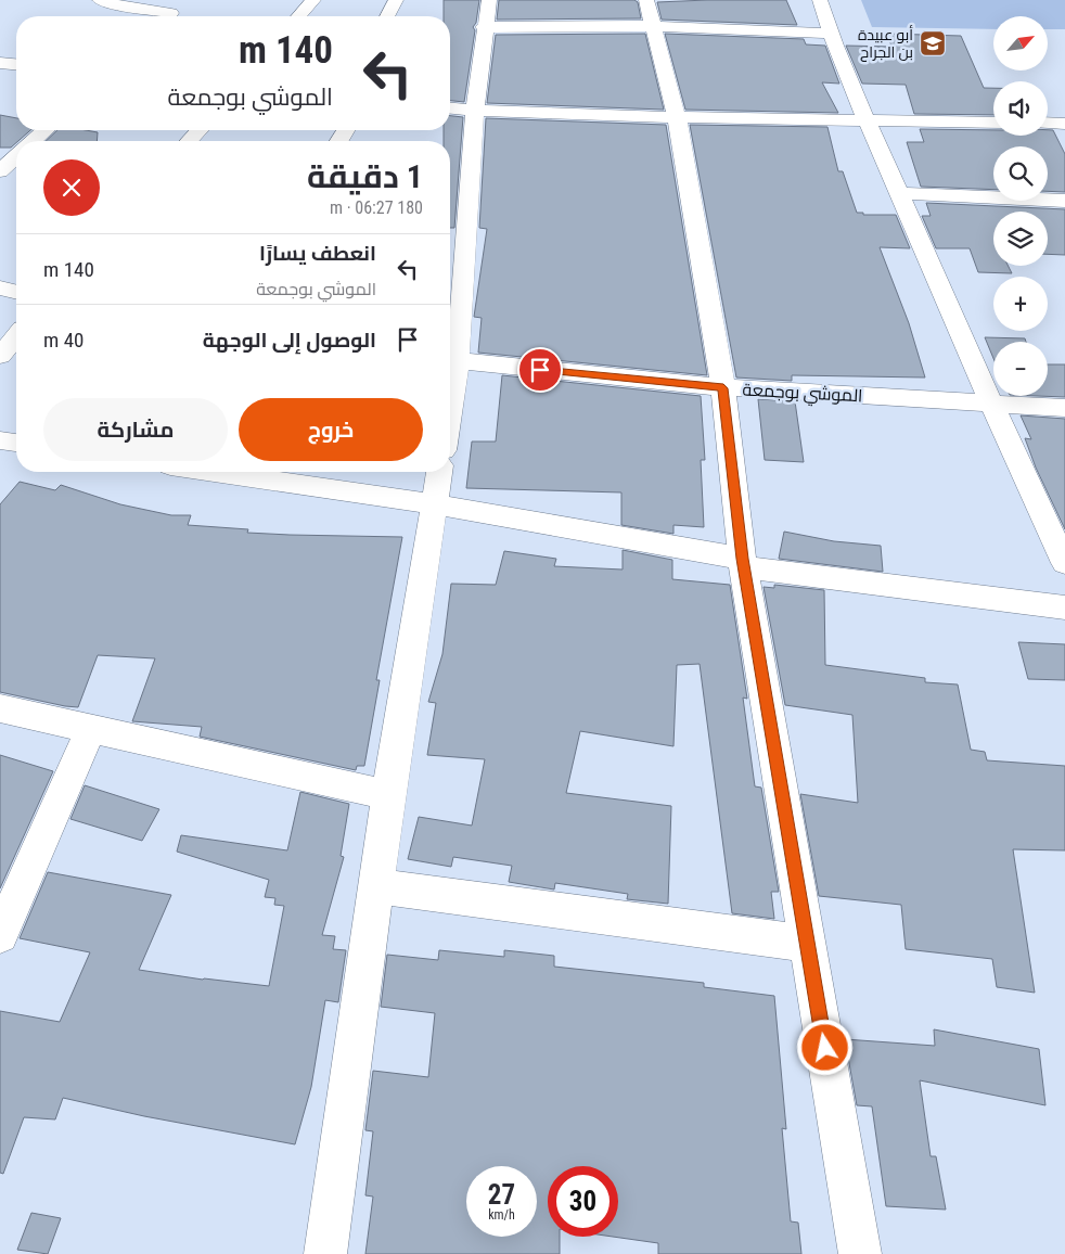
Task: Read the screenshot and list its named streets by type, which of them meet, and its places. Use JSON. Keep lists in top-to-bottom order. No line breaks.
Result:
{"streets":{"street":["الموشي بوجمعة"]},"places":{"school or university":["أبو عبيدة بن الجراح"]},"north":"top right","page":{"map_buttons":["+","−"],"turn":["140 m","الموشي بوجمعة"],"heading":["1 دقيقة","180 m · 06:27"],"list":[{"name":"انعطف يسارًا","note":"الموشي بوجمعة","value":"140 m"},{"name":"الوصول إلى الوجهة","value":"40 m"}],"buttons":["خروج","مشاركة"],"speed":"27 km/h","limit":"30"}}
